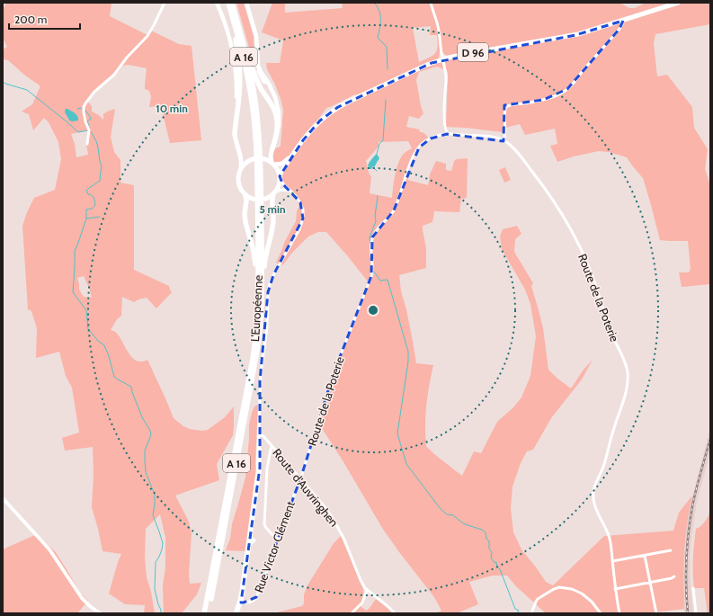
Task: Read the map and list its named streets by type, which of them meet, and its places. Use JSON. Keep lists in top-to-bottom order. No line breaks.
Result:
{"streets":{"highway":["A 16","L'Européenne"],"main road":["D 96"],"street":["Route de la Poterie","Route d'Auvringhen","Rue Victor Clément"]},"crossings":[["Route de la Poterie","Route d'Auvringhen"],["Route de la Poterie","Rue Victor Clément"],["Route d'Auvringhen","Rue Victor Clément"]],"scale_bar":"200 m","rings":["10 min","5 min"]}
